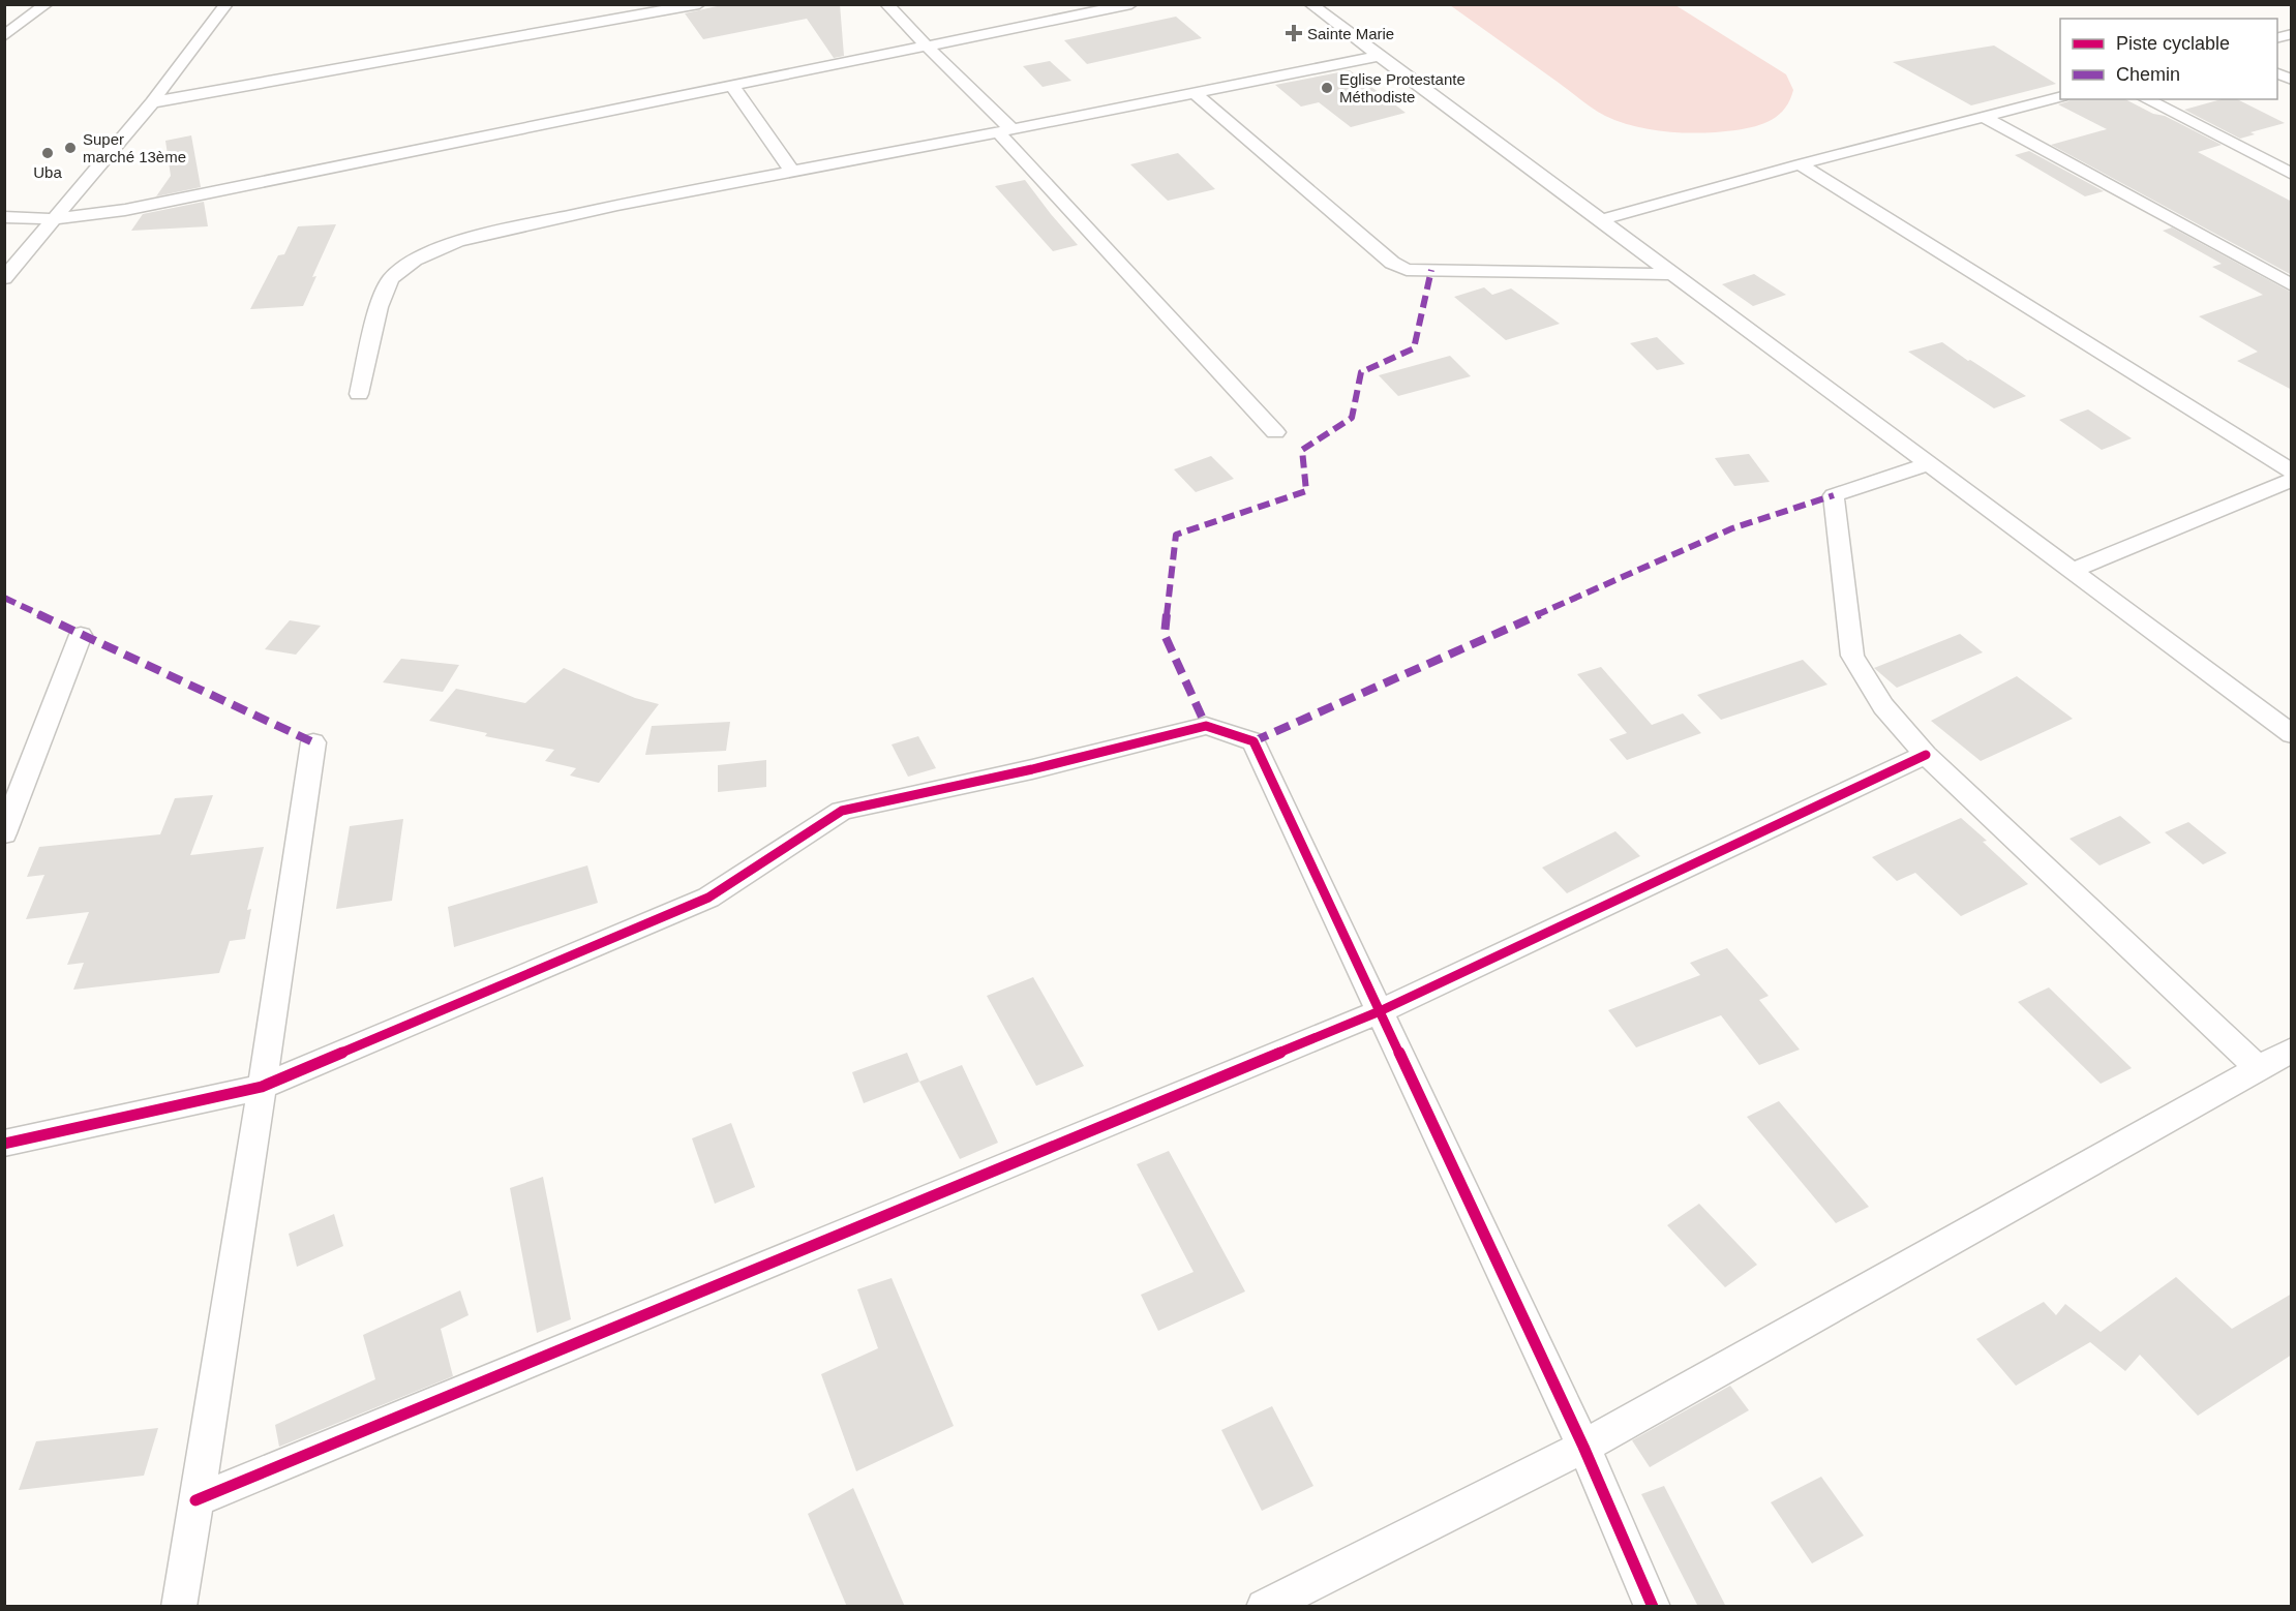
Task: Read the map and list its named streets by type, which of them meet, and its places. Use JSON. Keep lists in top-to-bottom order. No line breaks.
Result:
{"places":{"health":["Sainte Marie"],"other":["Eglise Protestante Méthodiste","Super marché 13ème","Uba"]},"legend":["Piste cyclable","Chemin"]}
